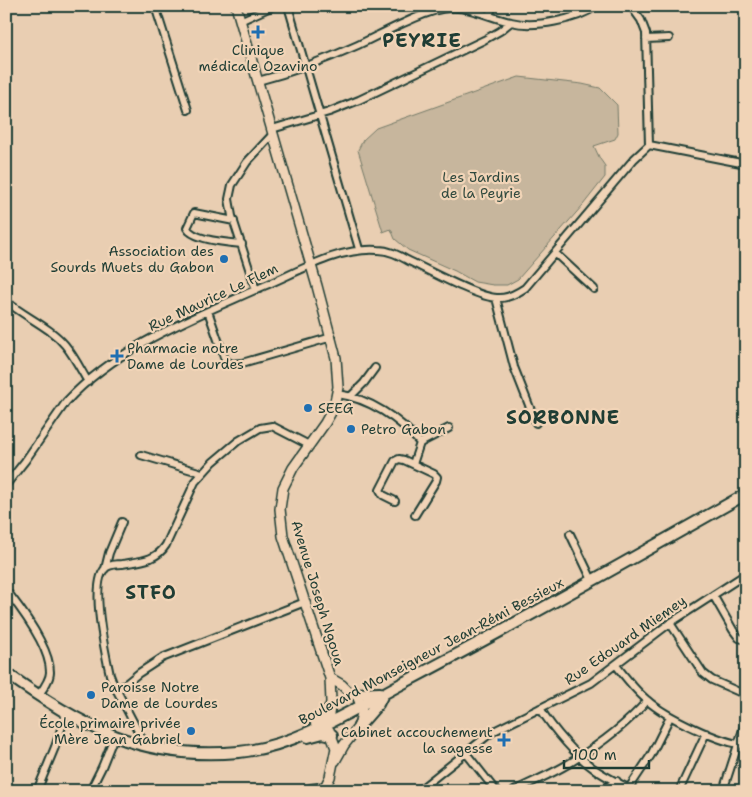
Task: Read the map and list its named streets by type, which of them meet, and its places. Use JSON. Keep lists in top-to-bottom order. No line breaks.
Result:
{"streets":{"main road":["Avenue Joseph Ngoua","Boulevard Monseigneur Jean-Rémi Bessieux"],"street":["Rue Maurice Le Flem","Rue Edouard Miemey"]},"crossings":[["Rue Maurice Le Flem","Avenue Joseph Ngoua"],["Avenue Joseph Ngoua","Boulevard Monseigneur Jean-Rémi Bessieux"]],"districts":["PEYRIE","SORBONNE","STFO"],"parks":["Les Jardins de la Peyrie"],"places":{"health":["Clinique médicale Ozavino","Pharmacie notre Dame de Lourdes","Cabinet accouchement la sagesse"],"other":["Association des Sourds Muets du Gabon","SEEG","Petro Gabon","Paroisse Notre Dame de Lourdes","École primaire privée Mère Jean Gabriel"]},"scale_bar":"100 m"}
